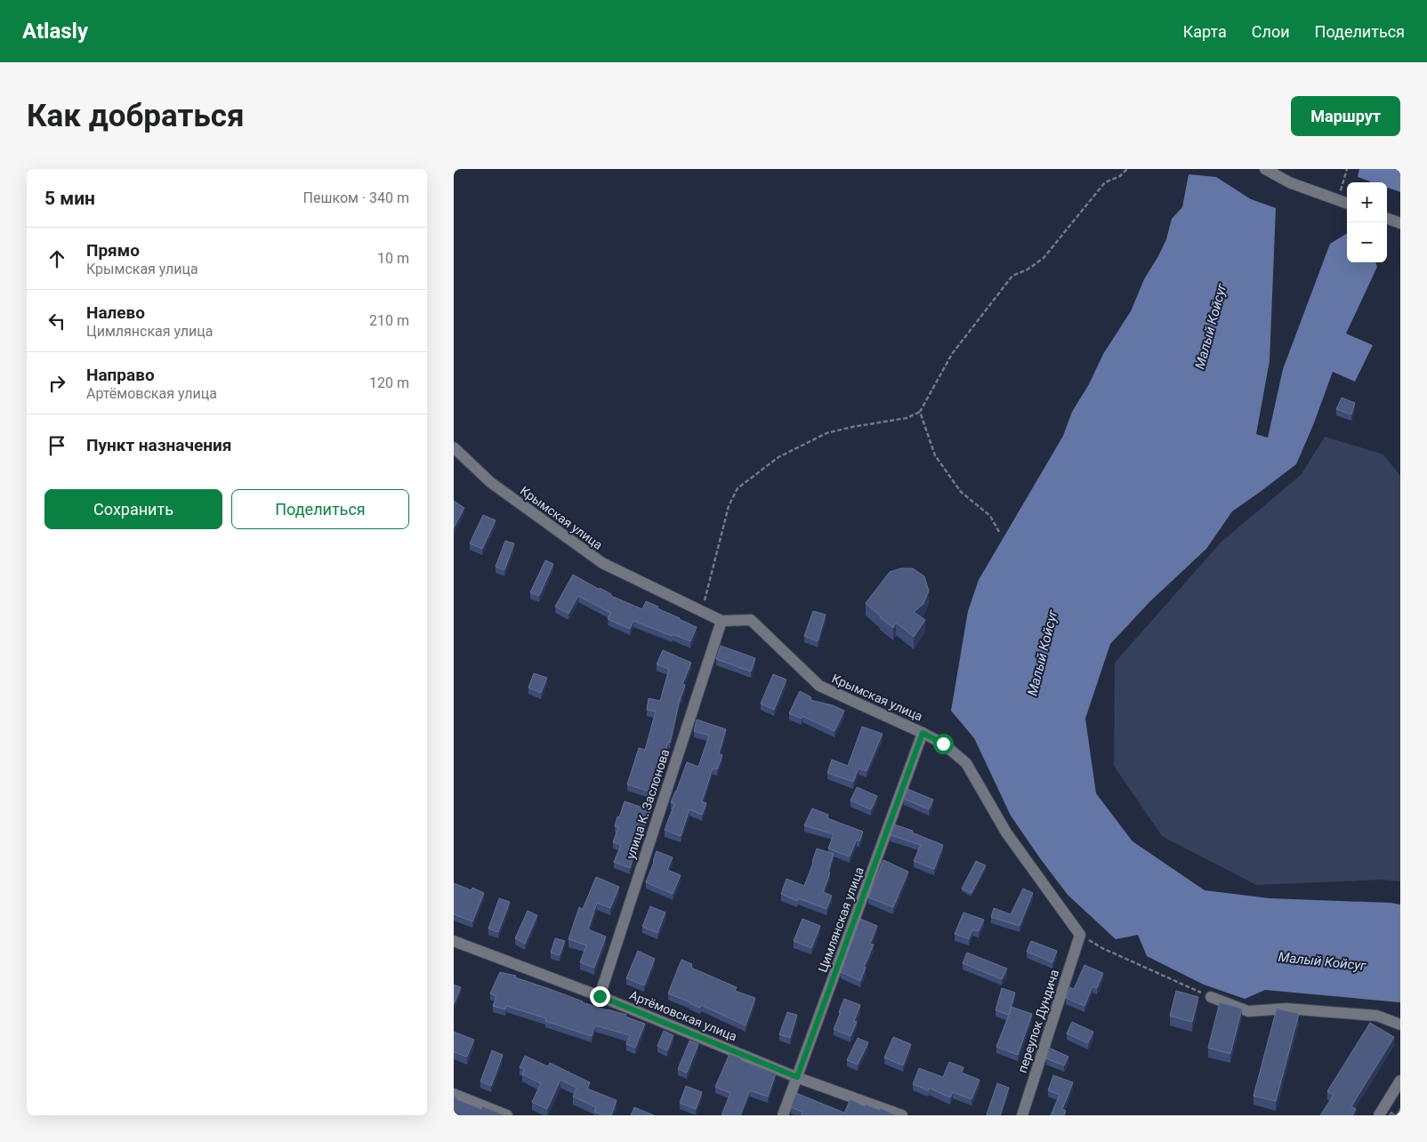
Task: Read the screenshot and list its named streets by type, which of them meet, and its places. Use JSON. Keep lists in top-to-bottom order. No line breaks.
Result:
{"streets":{"street":["Крымская улица","улица К. Заслонова","Цимлянская улица","Артёмовская улица","переулок Дундича"]},"crossings":[["Крымская улица","улица К. Заслонова"],["Крымская улица","Цимлянская улица"],["Крымская улица","переулок Дундича"],["улица К. Заслонова","Артёмовская улица"],["Цимлянская улица","Артёмовская улица"]],"water":["Малый Койсуг"],"page":{"header":"Atlasly","nav":["Карта","Слои","Поделиться"],"buttons":["Маршрут",["Сохранить","Поделиться"]],"title":"Как добраться","heading":["5 мин","Пешком · 340 m"],"map_buttons":["+","−"],"list":[["Прямо","Крымская улица","10 m"],["Налево","Цимлянская улица","210 m"],["Направо","Артёмовская улица","120 m"],"Пункт назначения"]}}
